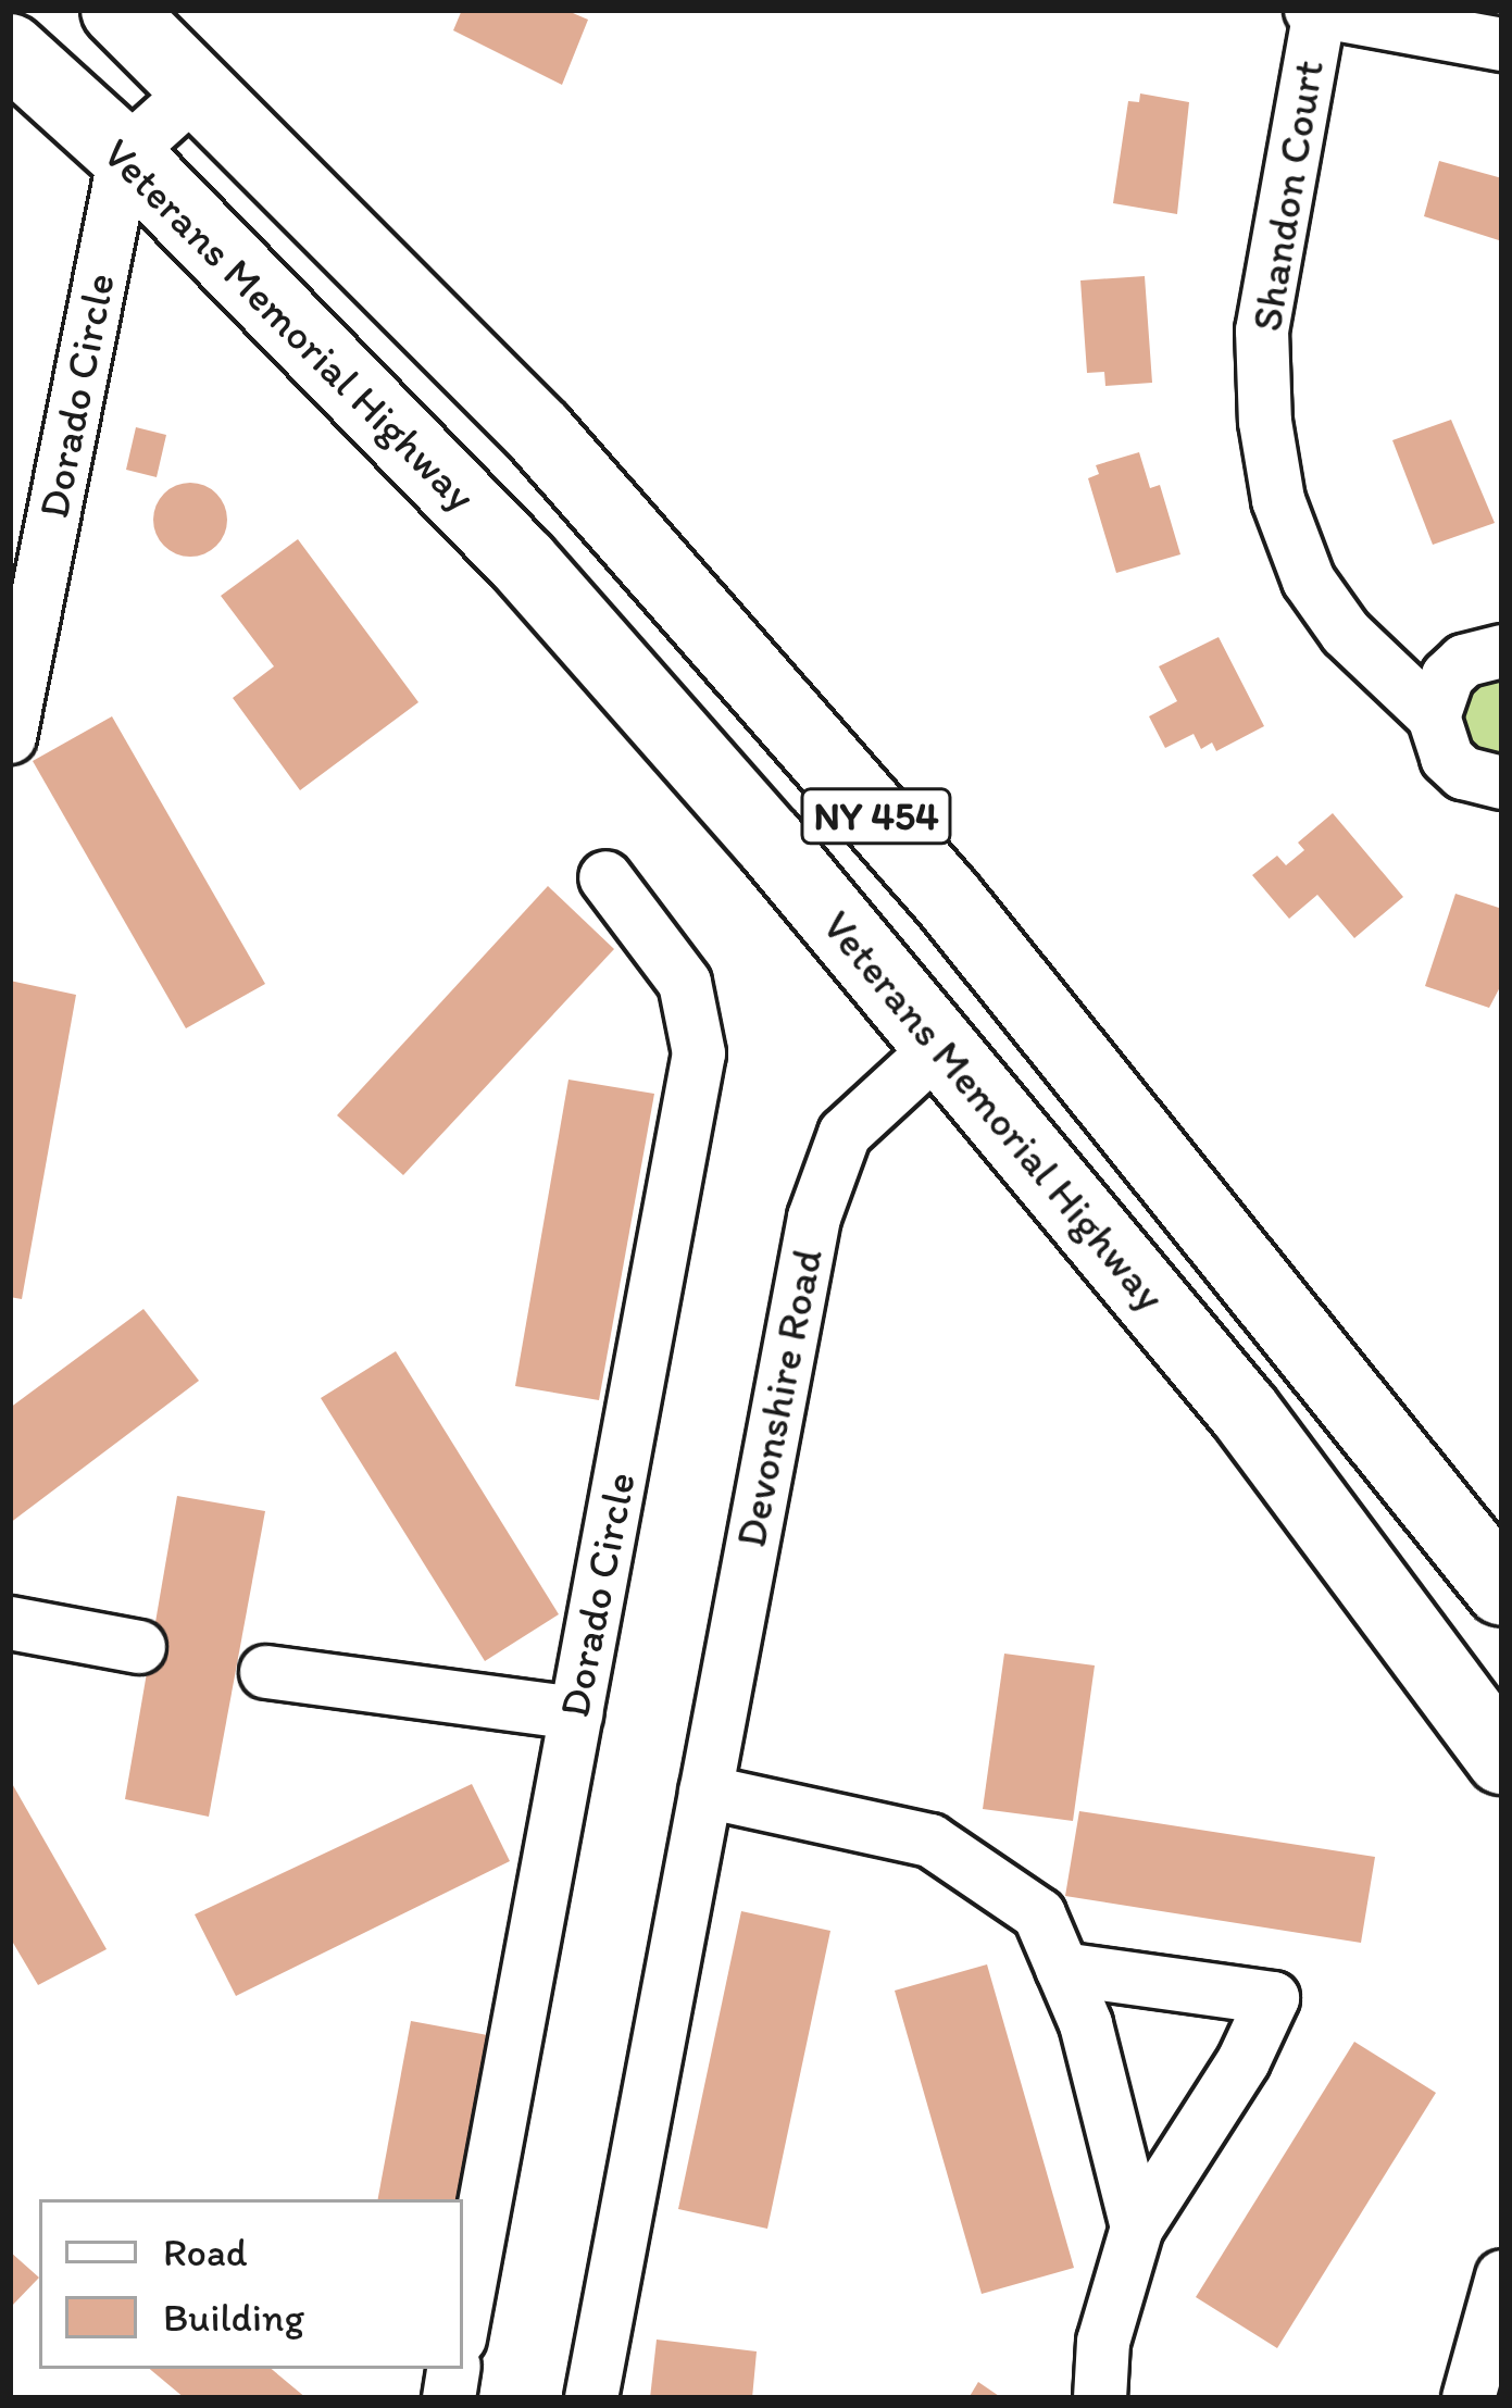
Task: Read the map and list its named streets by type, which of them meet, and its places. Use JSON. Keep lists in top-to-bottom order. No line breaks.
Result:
{"streets":{"highway":["Veterans Memorial Highway","NY 454"],"street":["Shandon Court","Dorado Circle","Devonshire Road"]},"crossings":[["Veterans Memorial Highway","Dorado Circle"],["Veterans Memorial Highway","Devonshire Road"]],"legend":["Road","Building"]}
